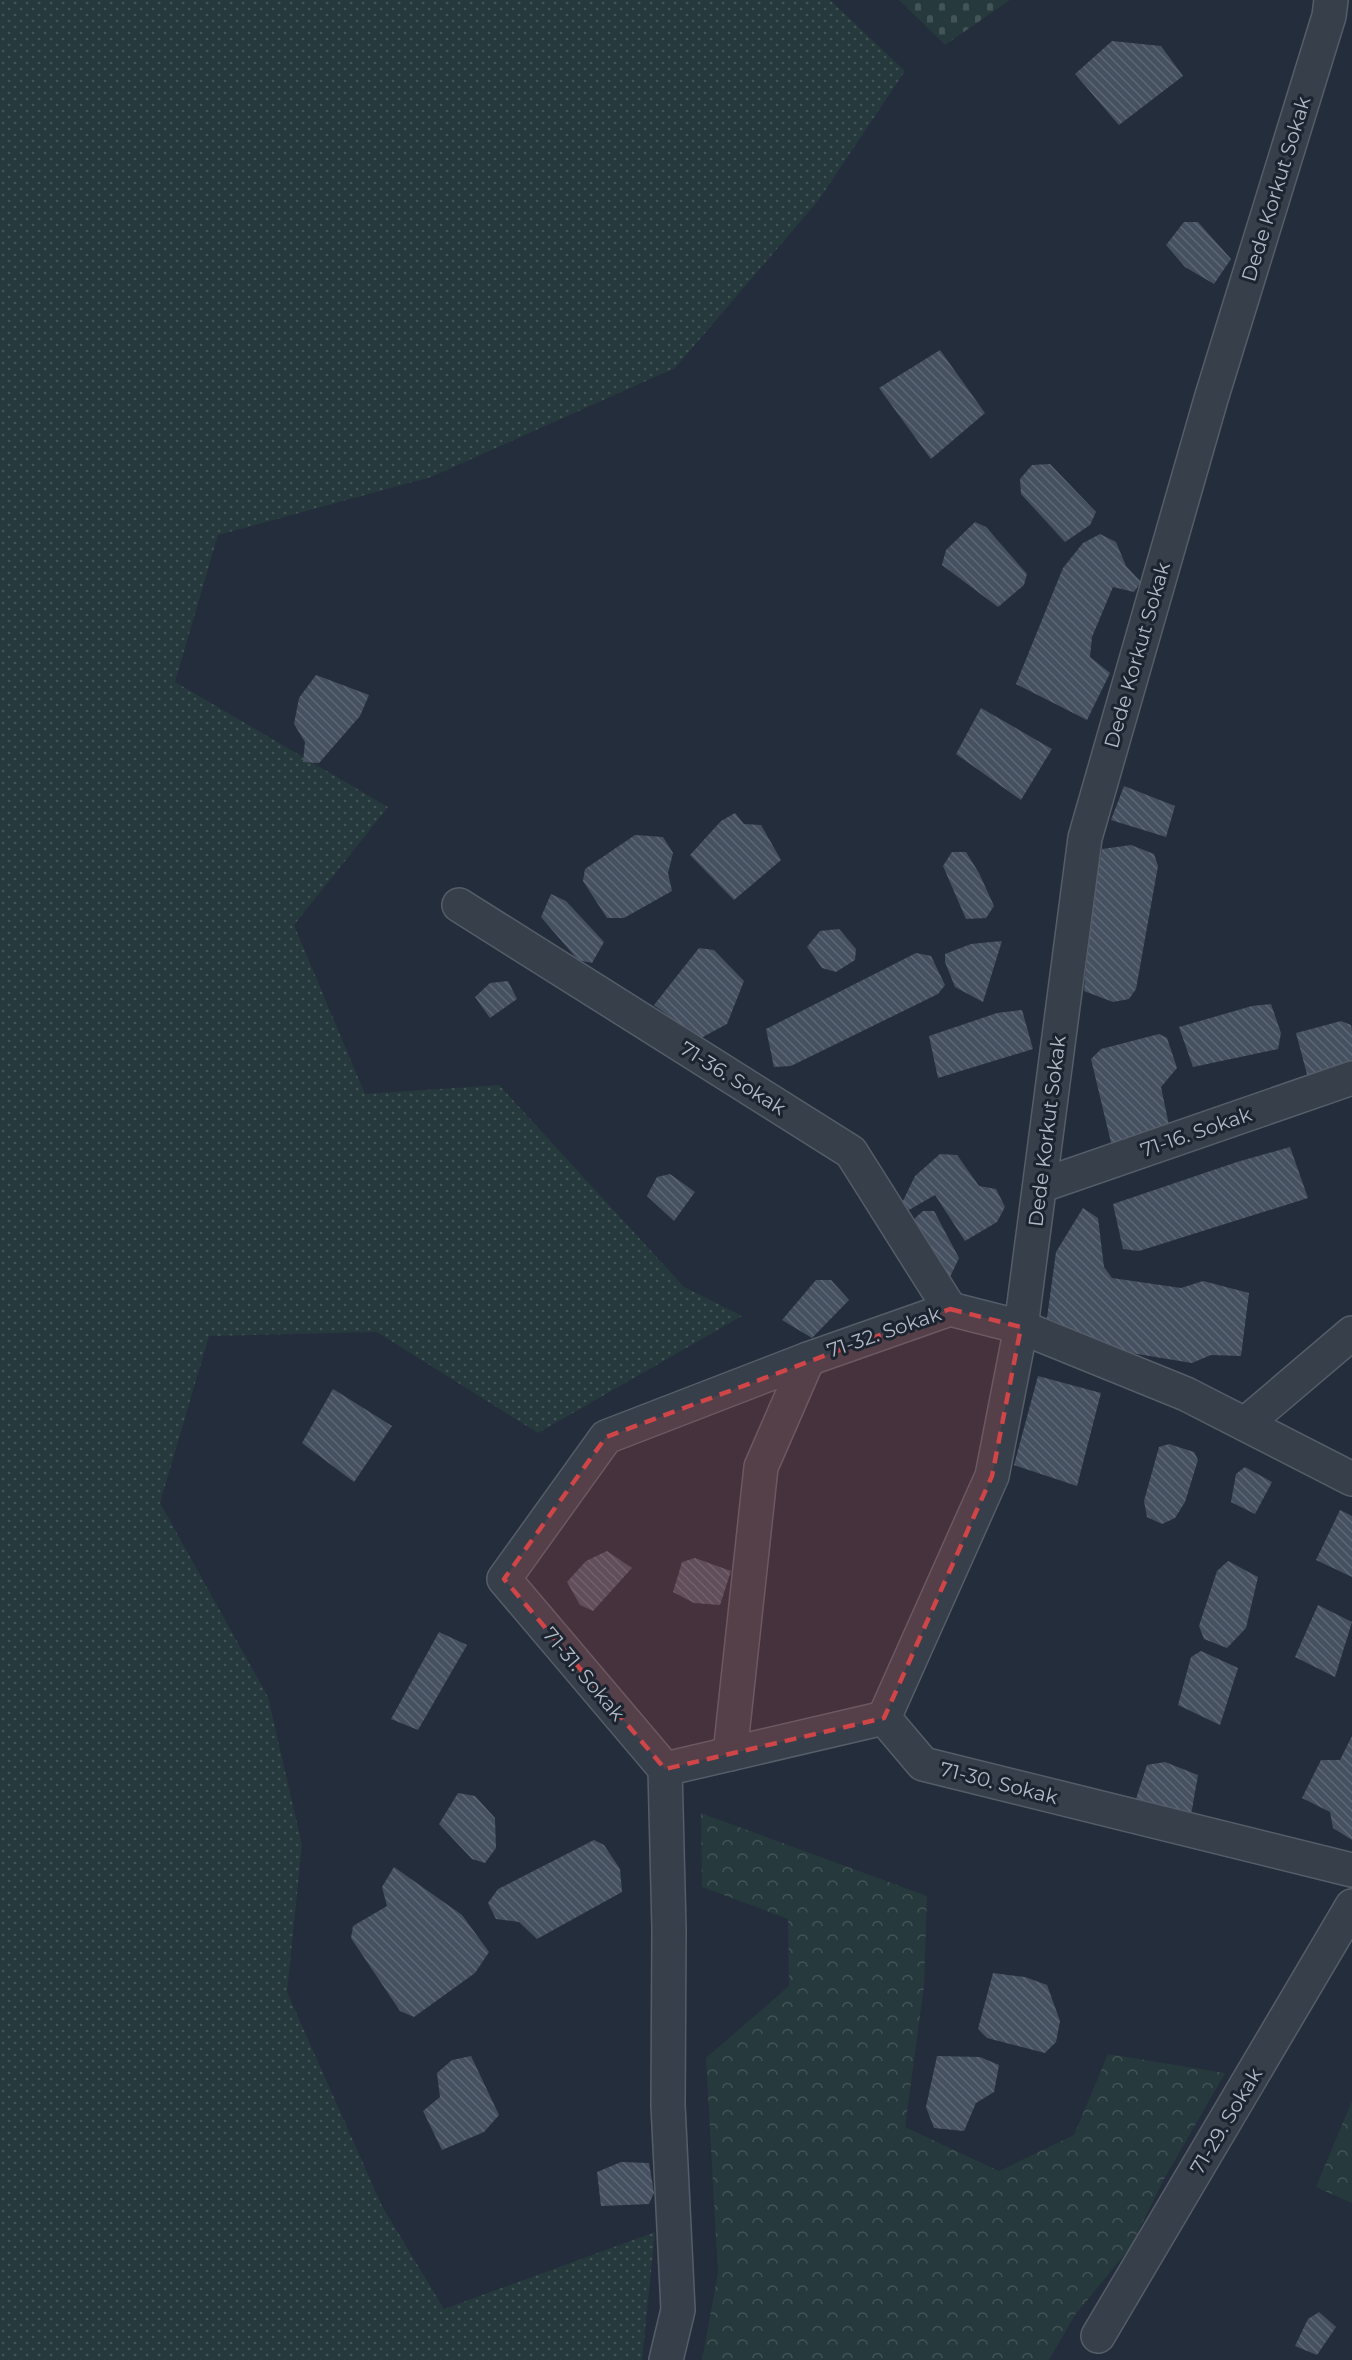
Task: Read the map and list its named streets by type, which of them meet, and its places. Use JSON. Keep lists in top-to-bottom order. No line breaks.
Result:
{"streets":{"street":["Dede Korkut Sokak","71-36. Sokak","71-16. Sokak","71-32. Sokak","71-31. Sokak","71-30. Sokak","71-29. Sokak"]},"crossings":[["Dede Korkut Sokak","71-16. Sokak"],["Dede Korkut Sokak","71-32. Sokak"],["71-36. Sokak","71-32. Sokak"],["71-32. Sokak","71-31. Sokak"]]}
